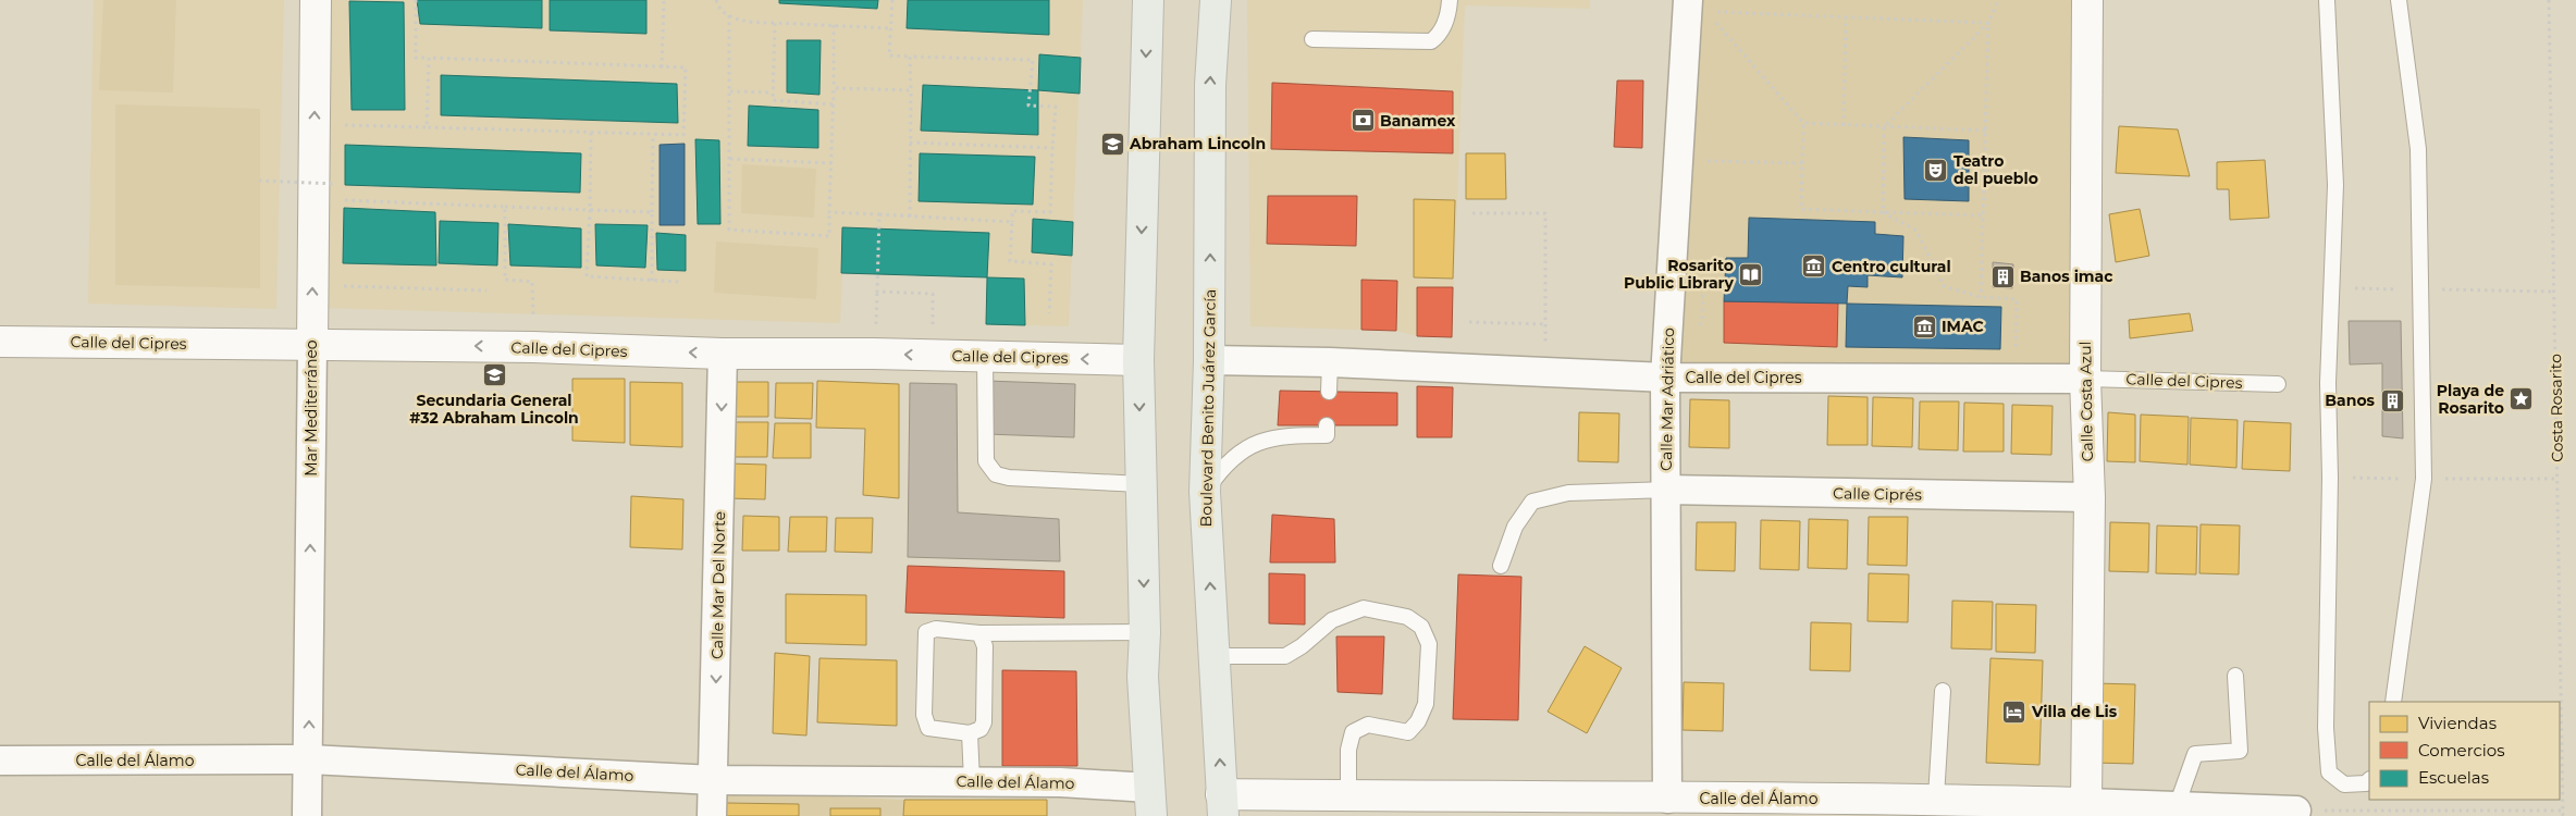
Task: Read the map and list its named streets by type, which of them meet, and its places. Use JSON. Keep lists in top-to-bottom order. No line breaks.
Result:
{"streets":{"main road":["Boulevard Benito Juárez García"],"street":["Calle del Cipres","Calle Mar Adriático","Calle Costa Azul","Mar Mediterráneo","Calle Ciprés","Calle Mar Del Norte","Calle del Álamo"],"path":["Costa Rosarito"]},"crossings":[["Calle del Cipres","Calle Mar Adriático"],["Calle del Cipres","Calle Costa Azul"],["Calle del Cipres","Mar Mediterráneo"],["Calle del Cipres","Boulevard Benito Juárez García"],["Calle del Cipres","Calle Mar Del Norte"],["Calle Mar Adriático","Calle Ciprés"],["Calle Mar Adriático","Calle del Álamo"],["Calle Costa Azul","Calle Ciprés"],["Calle Costa Azul","Calle del Álamo"],["Mar Mediterráneo","Calle del Álamo"],["Boulevard Benito Juárez García","Calle del Álamo"],["Calle Mar Del Norte","Calle del Álamo"]],"one_way":["Calle del Cipres","Mar Mediterráneo","Calle Mar Del Norte"],"places":{"bank":["Banamex"],"school or university":["Abraham Lincoln","Secundaria General #32 Abraham Lincoln"],"theatre":["Teatro del pueblo"],"museum":["Centro cultural","IMAC"],"library":["Rosarito Public Library"],"building":["Banos imac","Banos"],"place":["Playa de Rosarito"],"hotel":["Villa de Lis"]},"legend":["Viviendas","Comercios","Escuelas"]}
